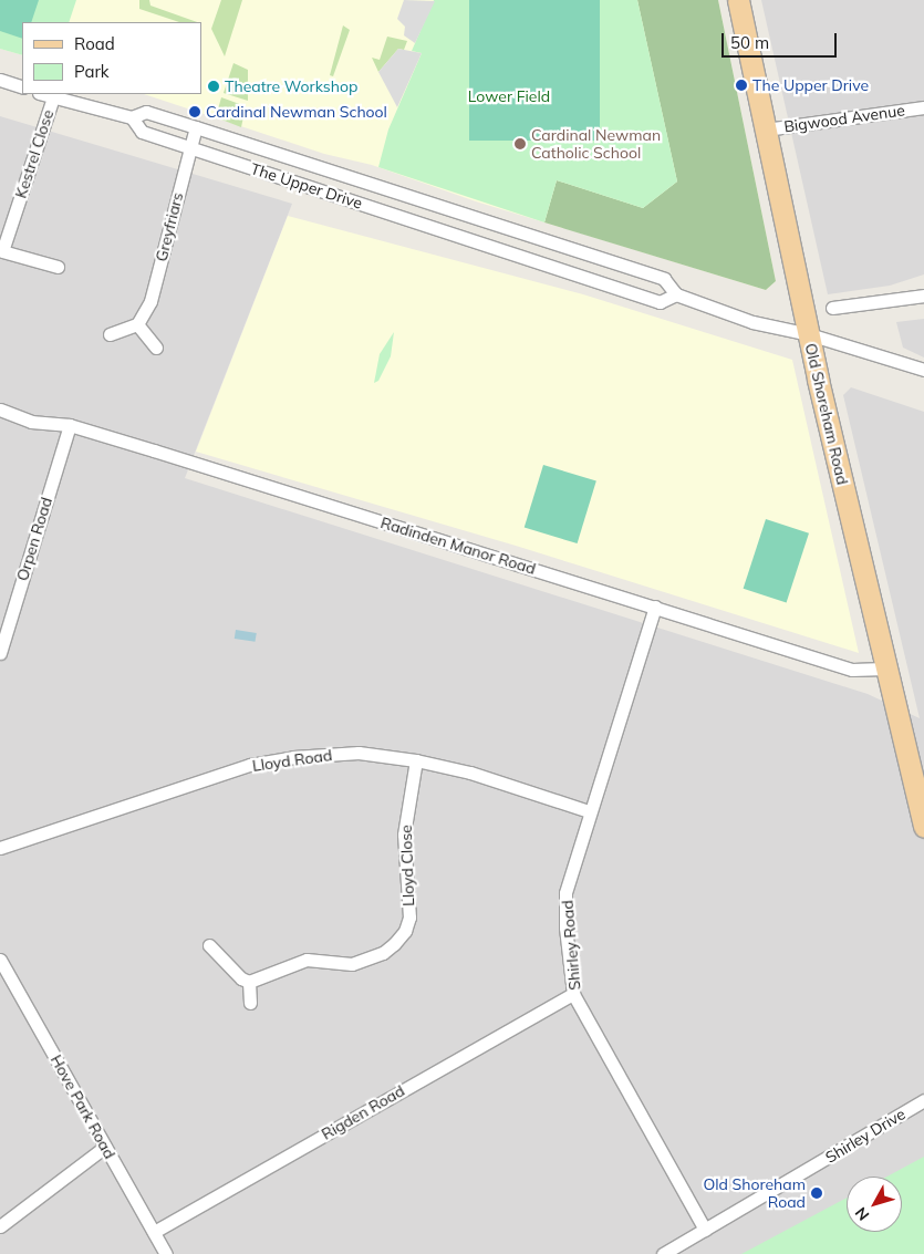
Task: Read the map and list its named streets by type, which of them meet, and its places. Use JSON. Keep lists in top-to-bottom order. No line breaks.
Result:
{"streets":{"main road":["Old Shoreham Road"],"street":["Bigwood Avenue","Kestrel Close","The Upper Drive","Greyfriars","Orpen Road","Radinden Manor Road","Lloyd Road","Lloyd Close","Shirley Road","Hove Park Road","Rigden Road","Shirley Drive"]},"crossings":[["Bigwood Avenue","Old Shoreham Road"],["Kestrel Close","The Upper Drive"],["The Upper Drive","Greyfriars"],["The Upper Drive","Old Shoreham Road"],["Old Shoreham Road","Radinden Manor Road"],["Orpen Road","Radinden Manor Road"],["Radinden Manor Road","Shirley Road"],["Lloyd Road","Lloyd Close"],["Lloyd Road","Shirley Road"],["Shirley Road","Rigden Road"],["Shirley Road","Shirley Drive"],["Hove Park Road","Rigden Road"]],"parks":["Lower Field"],"places":["The Upper Drive","Theatre Workshop","Cardinal Newman School","Cardinal Newman Catholic School","Old Shoreham Road"],"legend":["Road","Park"],"scale_bar":"50 m","north":"bottom left"}
